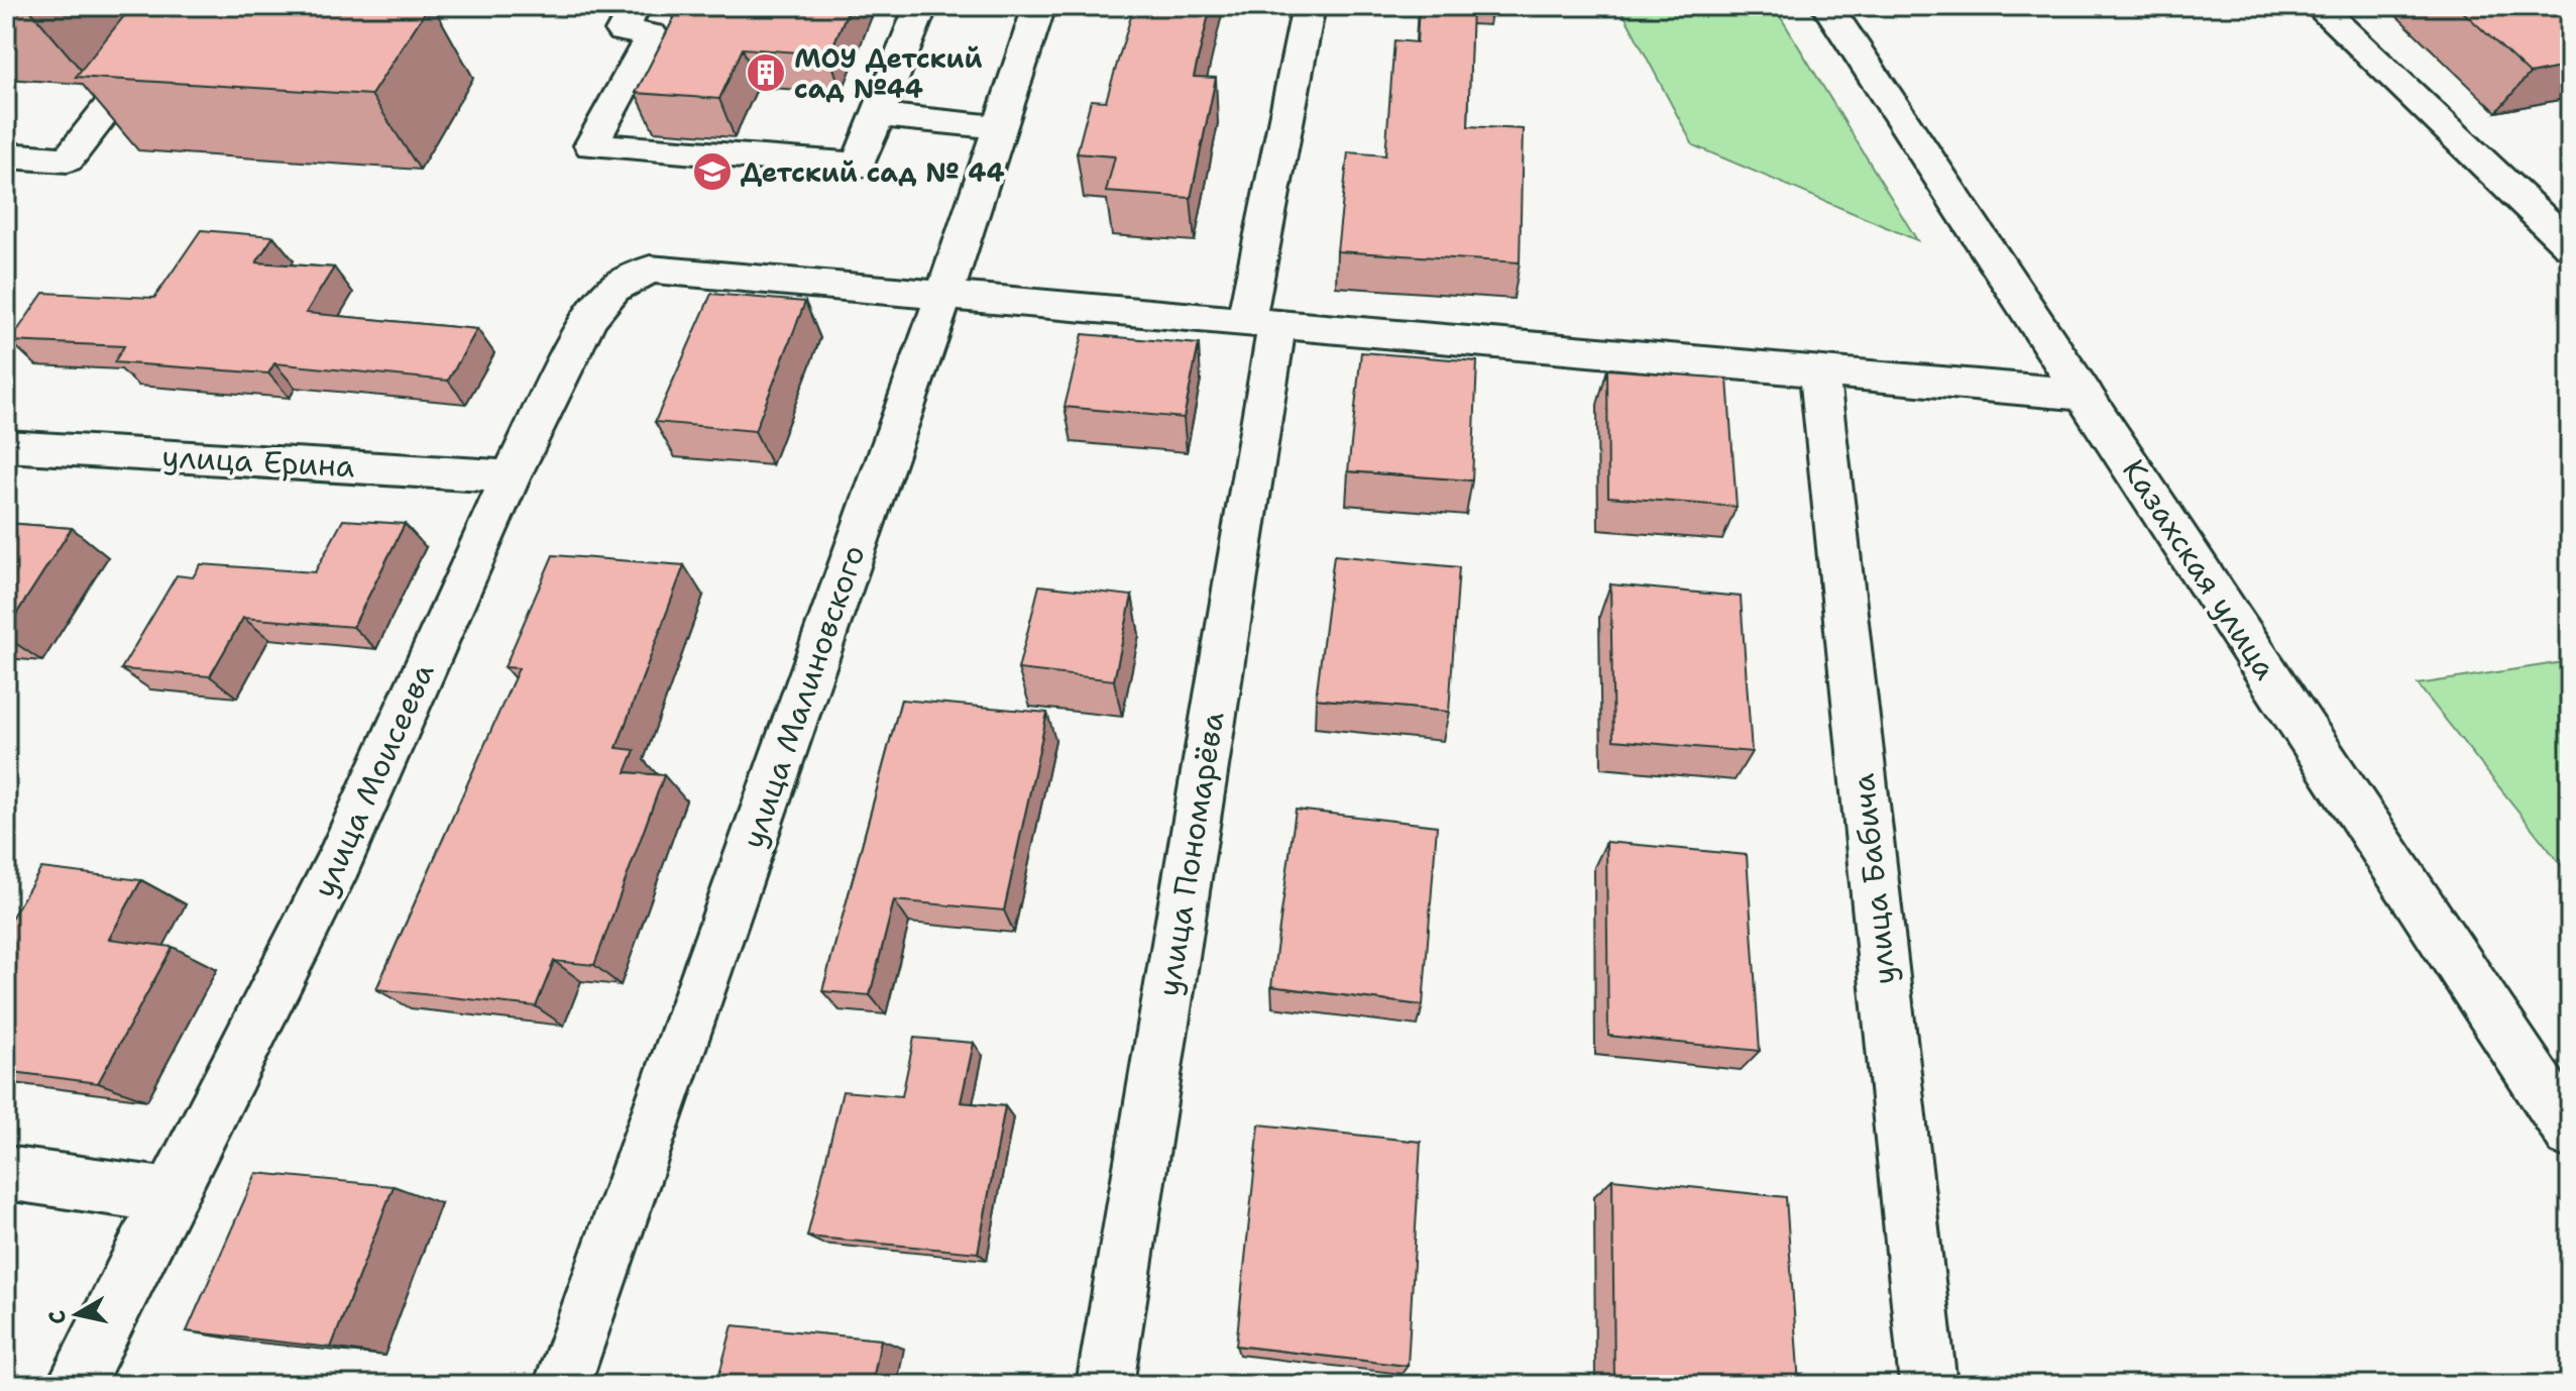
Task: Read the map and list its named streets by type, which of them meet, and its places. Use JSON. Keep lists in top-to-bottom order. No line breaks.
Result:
{"streets":{"street":["улица Ерина","Казахская улица","улица Малиновского","улица Моисеева","улица Пономарёва","улица Бабича"]},"crossings":[["улица Ерина","улица Моисеева"],["Казахская улица","улица Моисеева"],["улица Малиновского","улица Моисеева"],["улица Моисеева","улица Пономарёва"],["улица Моисеева","улица Бабича"]],"places":{"building":["МОУ Детский сад №44"],"school or university":["Детский сад № 44"]},"north":"left"}
